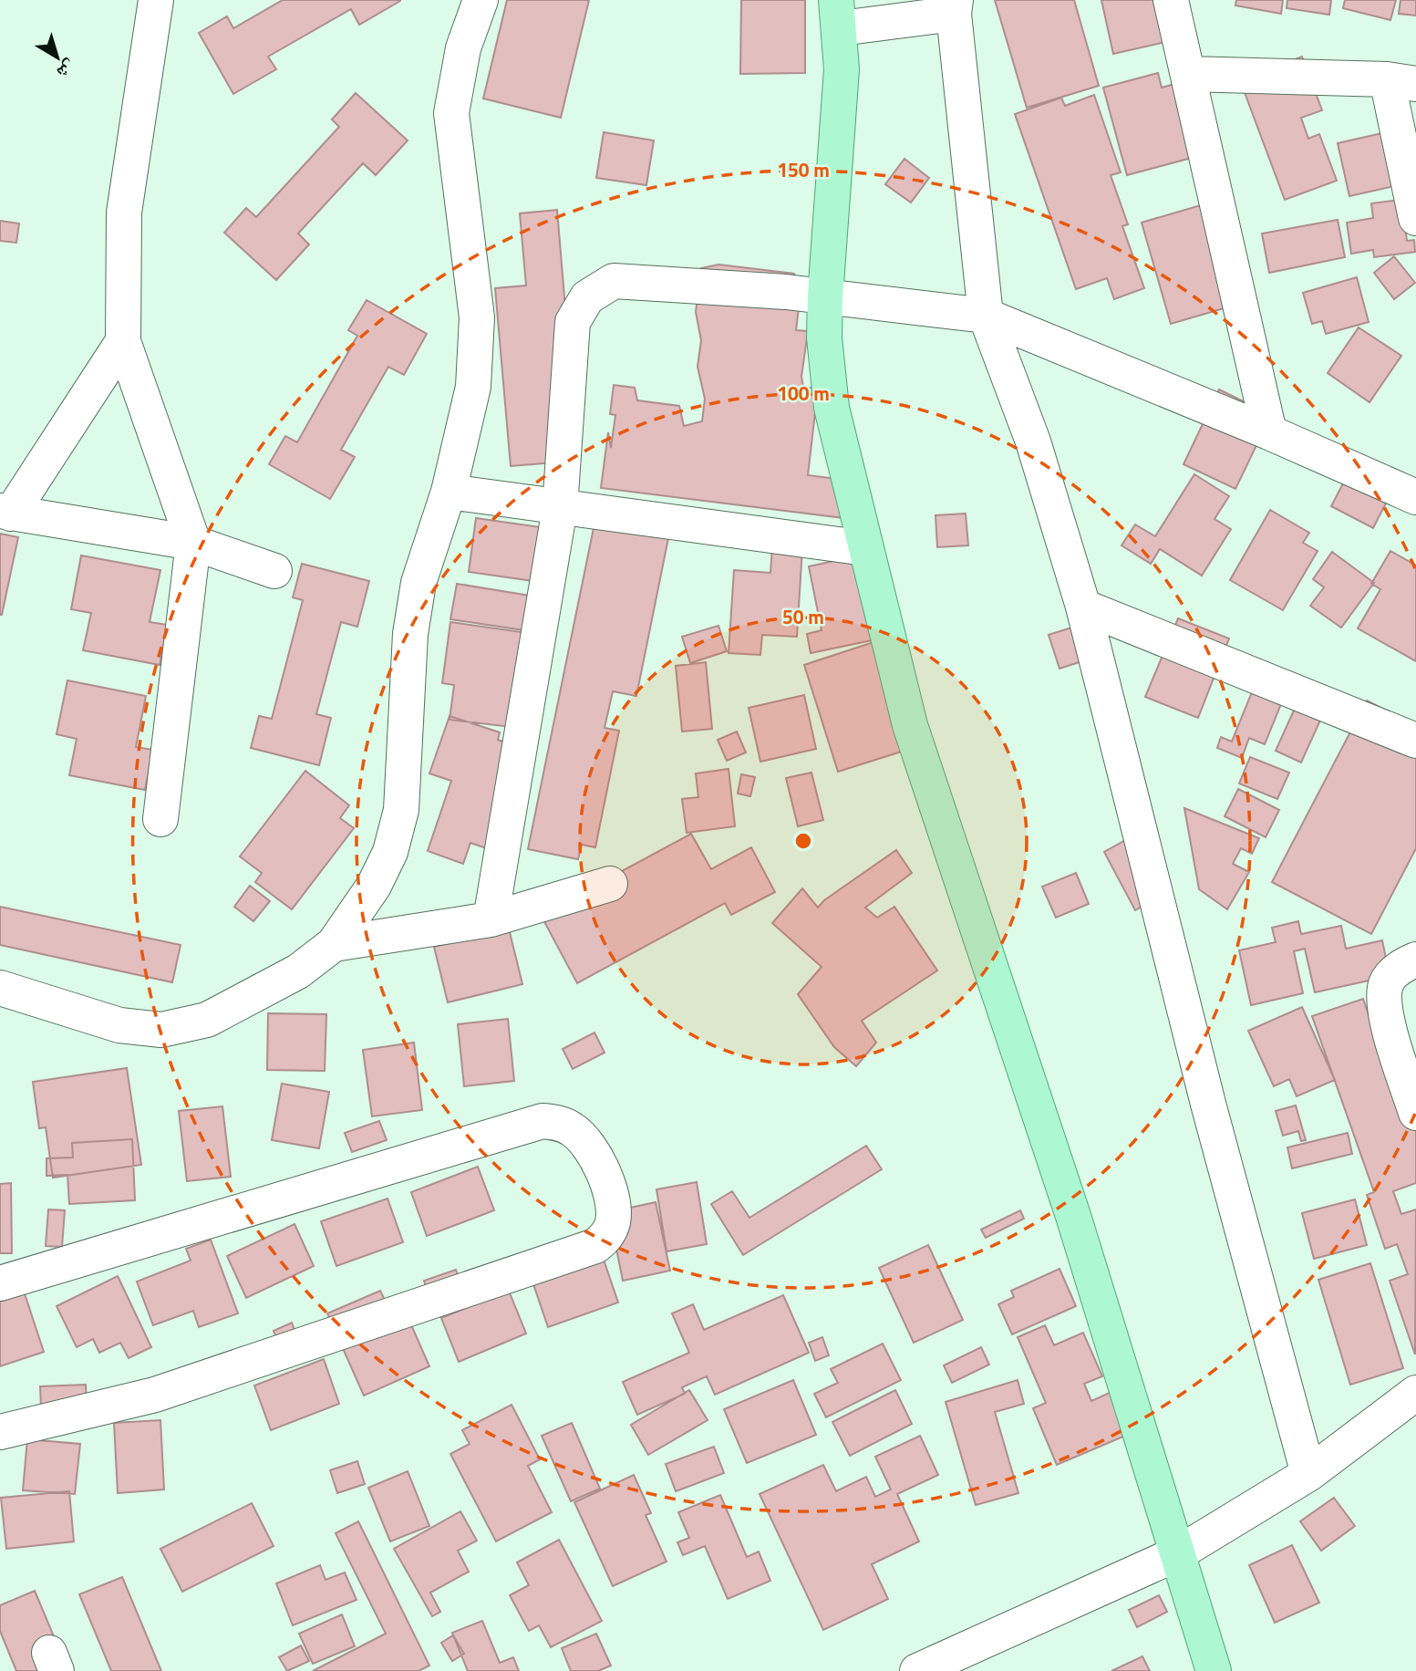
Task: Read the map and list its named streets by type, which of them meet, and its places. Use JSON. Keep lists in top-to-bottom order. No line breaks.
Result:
{"north":"bottom right","rings":["150 m","100 m","50 m"]}
